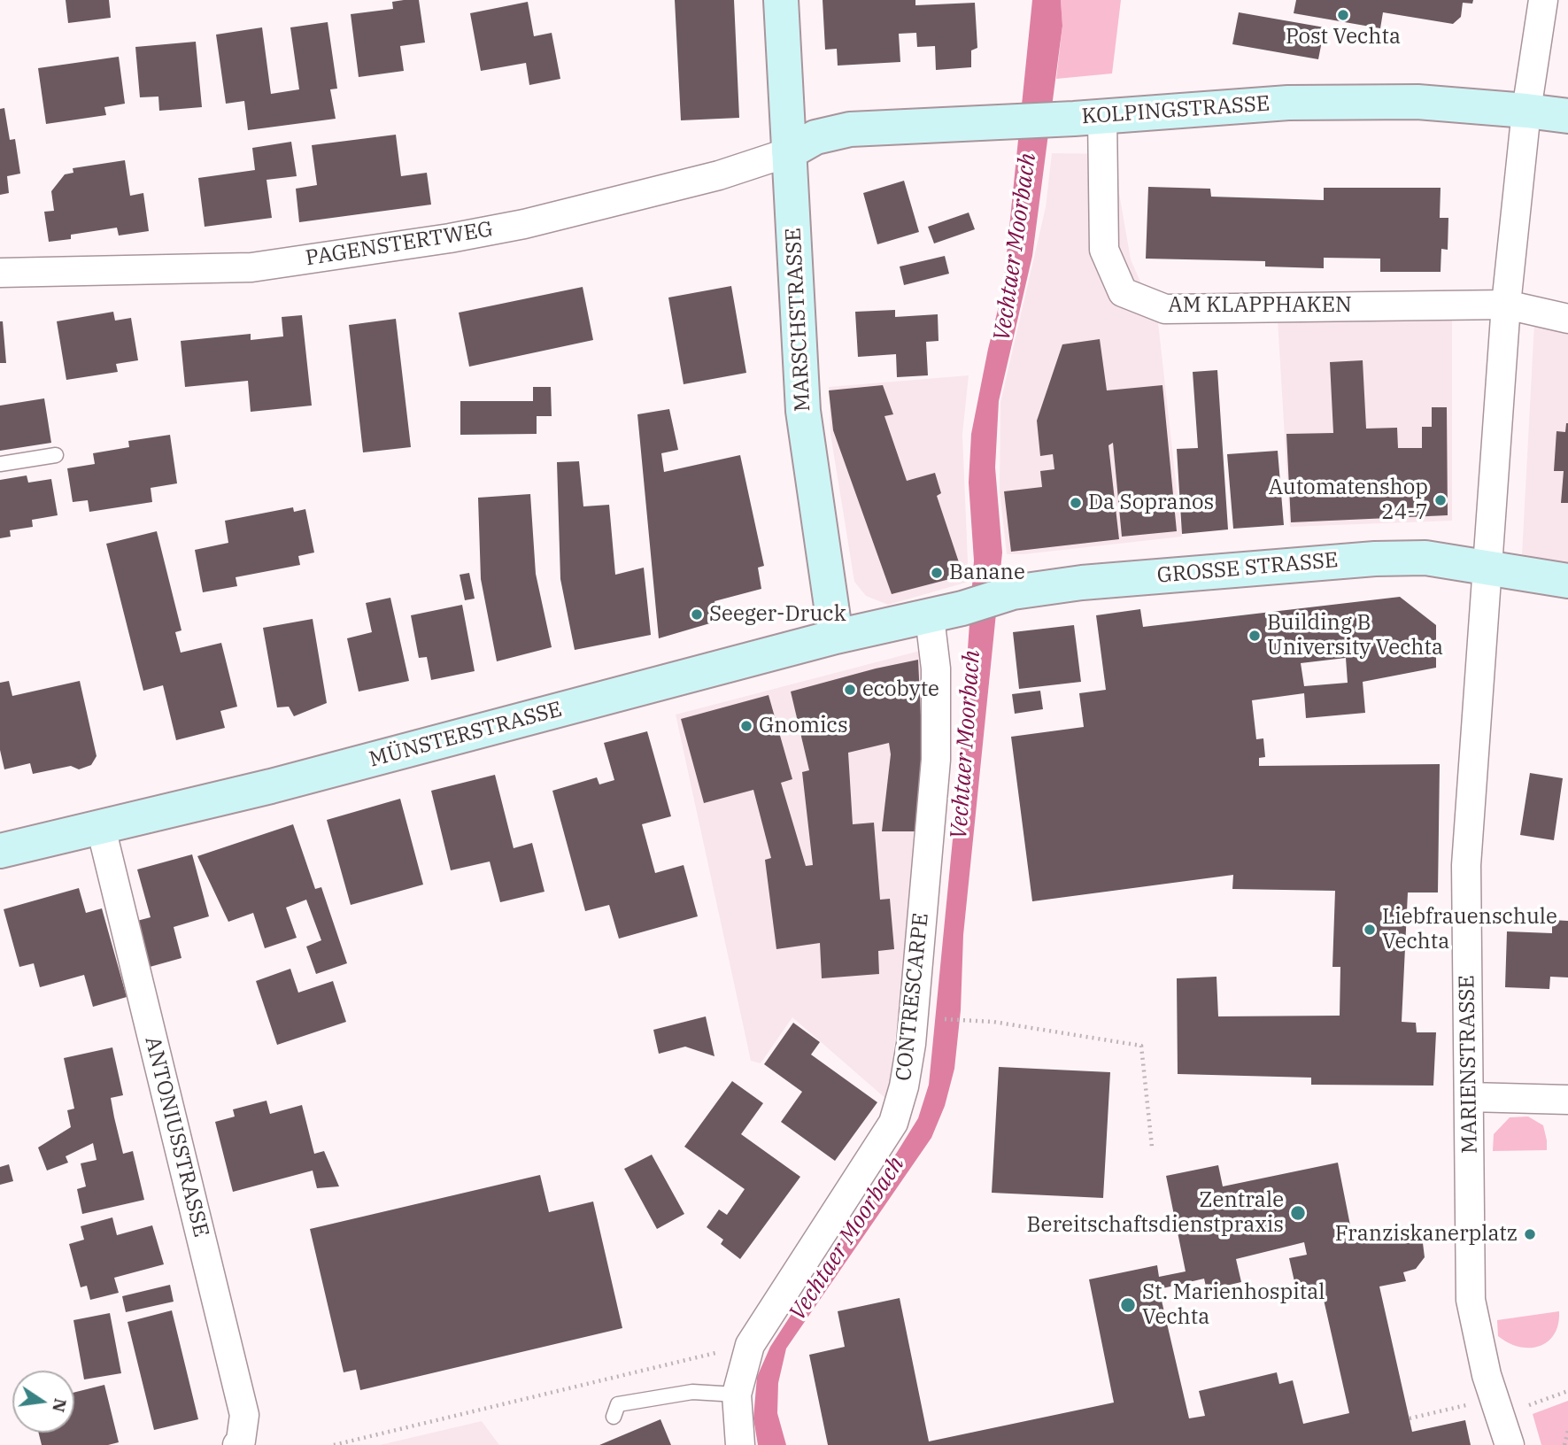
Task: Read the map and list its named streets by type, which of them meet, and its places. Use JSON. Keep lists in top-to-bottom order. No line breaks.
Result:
{"streets":{"street":["KOLPINGSTRASSE","PAGENSTERTWEG","AM KLAPPHAKEN","MARSCHSTRASSE","GROSSE STRASSE","MÜNSTERSTRASSE","CONTRESCARPE","MARIENSTRASSE","ANTONIUSSTRASSE"]},"crossings":[["KOLPINGSTRASSE","PAGENSTERTWEG"],["KOLPINGSTRASSE","AM KLAPPHAKEN"],["KOLPINGSTRASSE","MARSCHSTRASSE"],["PAGENSTERTWEG","MARSCHSTRASSE"],["MARSCHSTRASSE","MÜNSTERSTRASSE"],["GROSSE STRASSE","MÜNSTERSTRASSE"],["GROSSE STRASSE","CONTRESCARPE"],["GROSSE STRASSE","MARIENSTRASSE"],["MÜNSTERSTRASSE","CONTRESCARPE"],["MÜNSTERSTRASSE","ANTONIUSSTRASSE"]],"water":["Vechtaer Moorbach"],"places":["Post Vechta","Automatenshop 24-7","Da Sopranos","Banane","Seeger-Druck","Building B University Vechta","ecobyte","Gnomics","Liebfrauenschule Vechta","Zentrale Bereitschaftsdienstpraxis","Franziskanerplatz","St. Marienhospital Vechta"],"north":"right"}
